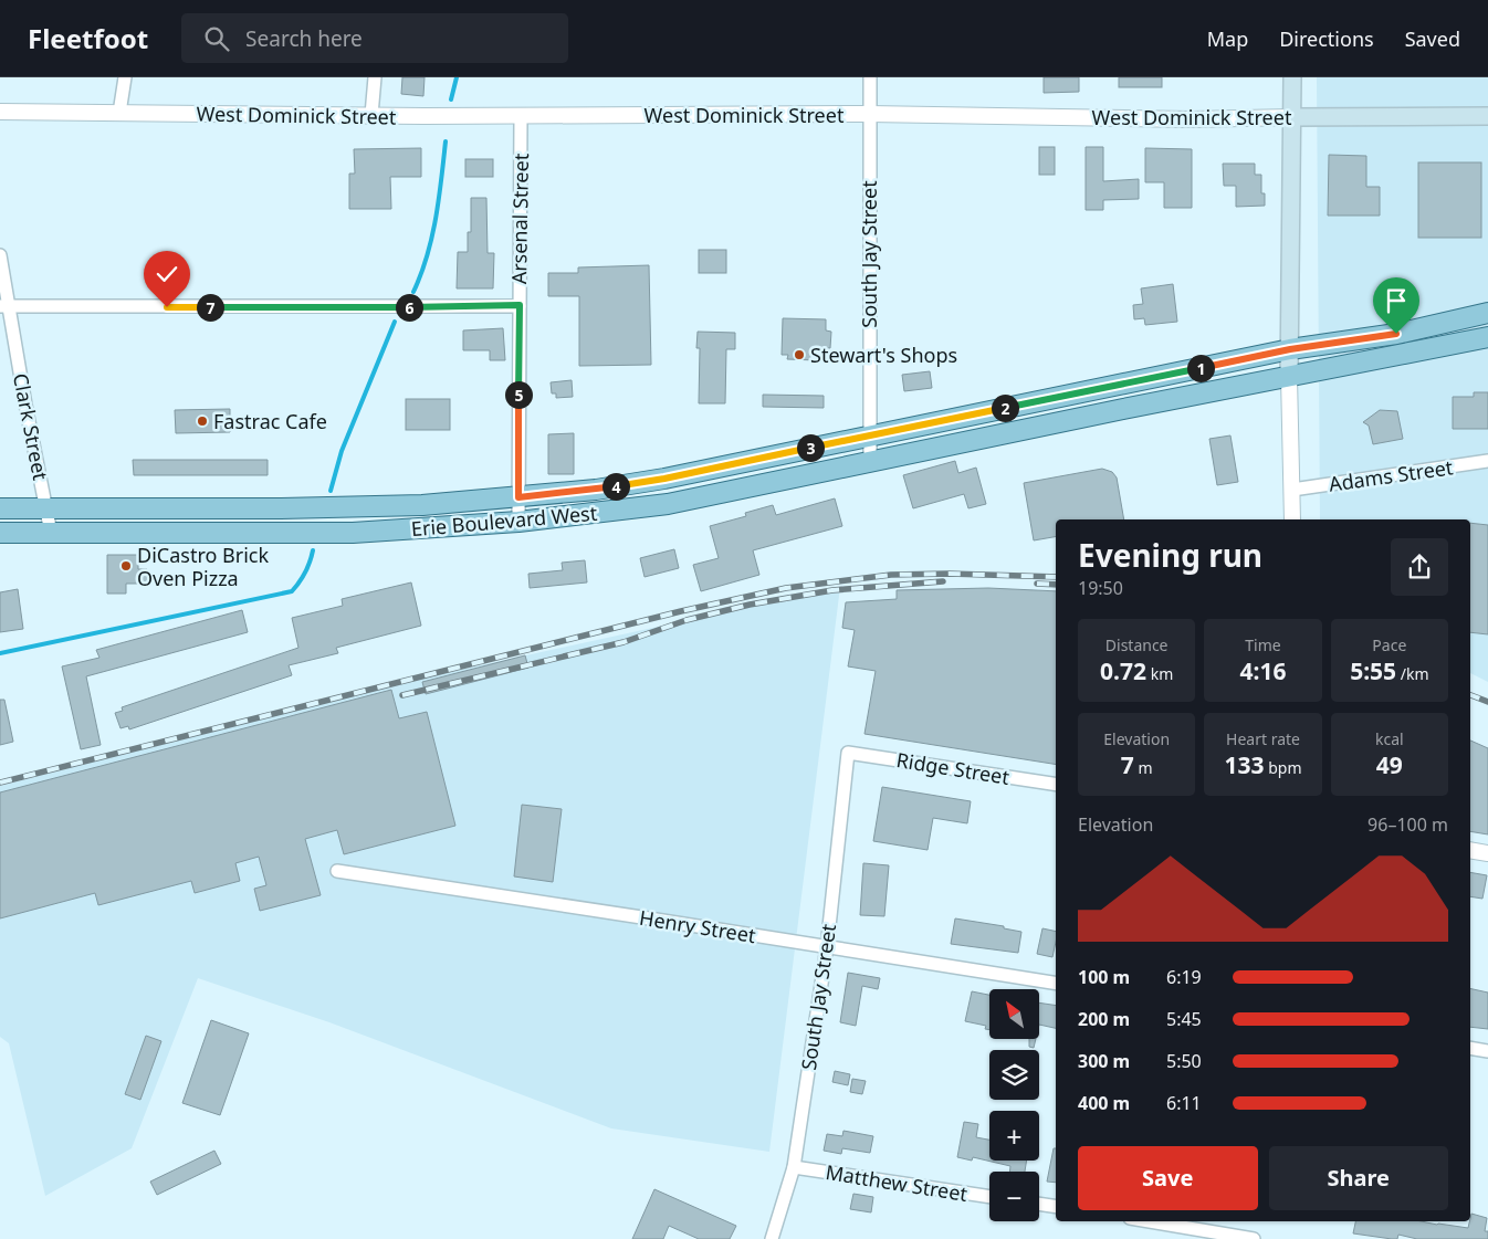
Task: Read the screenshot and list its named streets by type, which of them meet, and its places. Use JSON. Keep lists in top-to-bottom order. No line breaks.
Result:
{"streets":{"main road":["West Dominick Street","Erie Boulevard West"],"street":["Arsenal Street","South Jay Street","Clark Street","Adams Street","Ridge Street","Henry Street","Matthew Street"]},"crossings":[["West Dominick Street","Arsenal Street"],["West Dominick Street","South Jay Street"],["Arsenal Street","Erie Boulevard West"],["South Jay Street","Erie Boulevard West"],["South Jay Street","Ridge Street"],["South Jay Street","Henry Street"],["South Jay Street","Matthew Street"],["Clark Street","Erie Boulevard West"]],"places":["Stewart's Shops","Fastrac Cafe","DiCastro Brick Oven Pizza"],"north":"top left","page":{"header":"Fleetfoot","search":"Search here","nav":["Map","Directions","Saved"],"pins":["6","7","1","5","2","3","4"],"heading":["Evening run","19:50"],"stats":[["Distance","0.72 km"],["Time","4:16"],["Pace","5:55 /km"],["Elevation","7 m"],["Heart rate","133 bpm"],["kcal","49"]],"chart":["Elevation","96–100 m"],"list":[{"name":"100 m","note":"6:19"},{"name":"200 m","note":"5:45"},{"name":"300 m","note":"5:50"},{"name":"400 m","note":"6:11"}],"map_buttons":["+","−"],"buttons":["Save","Share"]}}
